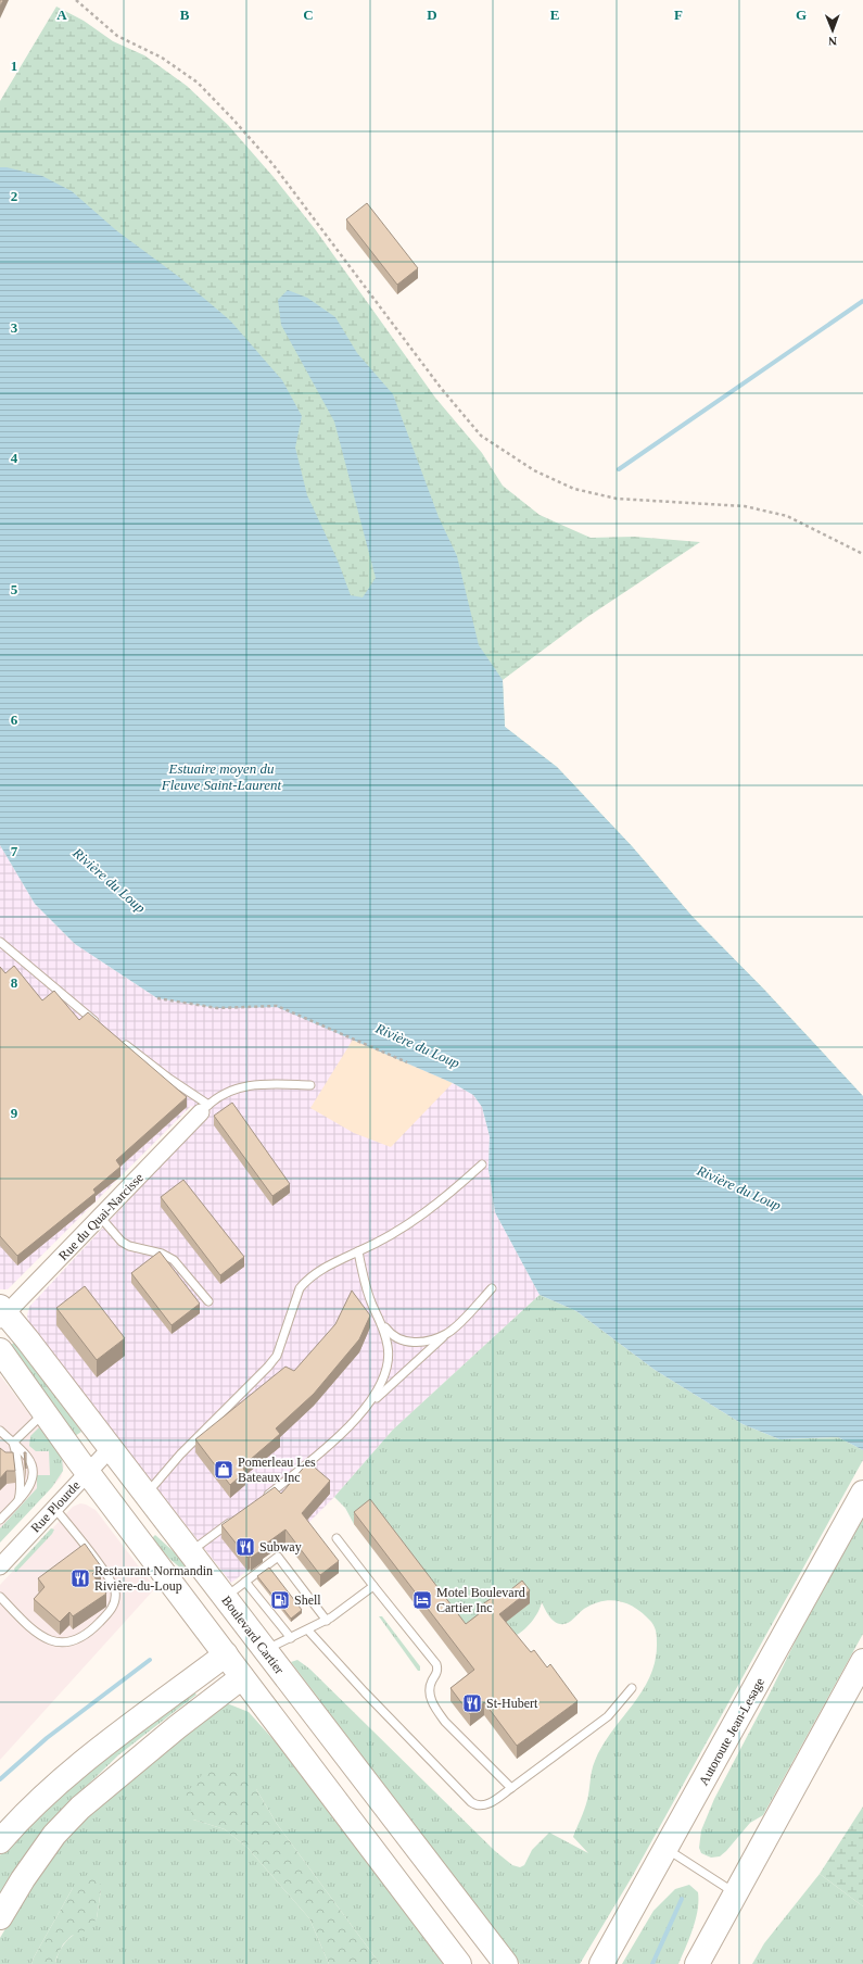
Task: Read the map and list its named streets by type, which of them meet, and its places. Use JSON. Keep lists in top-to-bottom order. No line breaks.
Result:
{"streets":{"main road":["Boulevard Cartier","Autoroute Jean-Lesage"],"street":["Rue du Quai-Narcisse","Rue Plourde"]},"crossings":[["Rue du Quai-Narcisse","Boulevard Cartier"],["Rue Plourde","Boulevard Cartier"]],"water":["Estuaire moyen du Fleuve Saint-Laurent","Rivière du Loup"],"places":{"shop":["Pomerleau Les Bateaux Inc"],"restaurant":["Subway","Restaurant Normandin Rivière-du-Loup","St-Hubert"],"fuel station":["Shell"],"hotel":["Motel Boulevard Cartier Inc"]},"north":"bottom","grid":{"columns":["A","B","C","D","E","F","G"],"rows":["1","2","3","4","5","6","7","8","9"]}}
